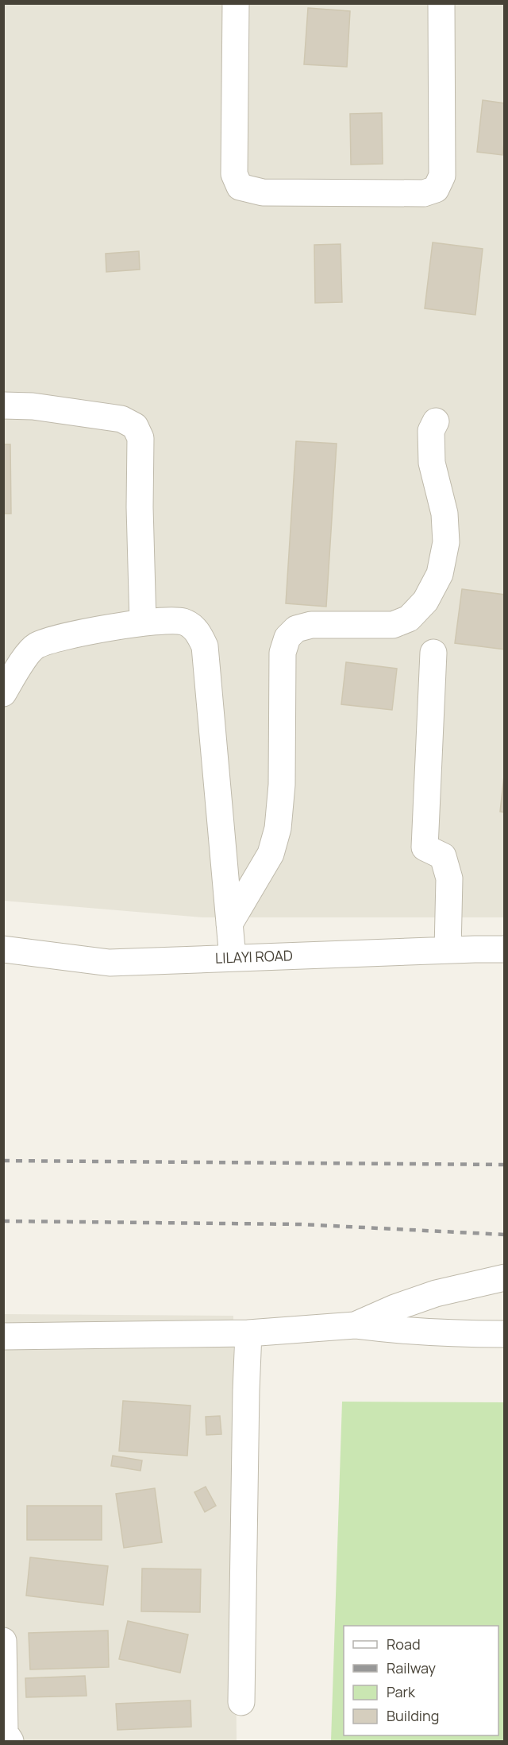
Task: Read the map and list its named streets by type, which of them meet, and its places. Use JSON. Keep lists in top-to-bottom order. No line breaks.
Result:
{"streets":{"street":["LILAYI ROAD"]},"legend":["Road","Railway","Park","Building"]}
